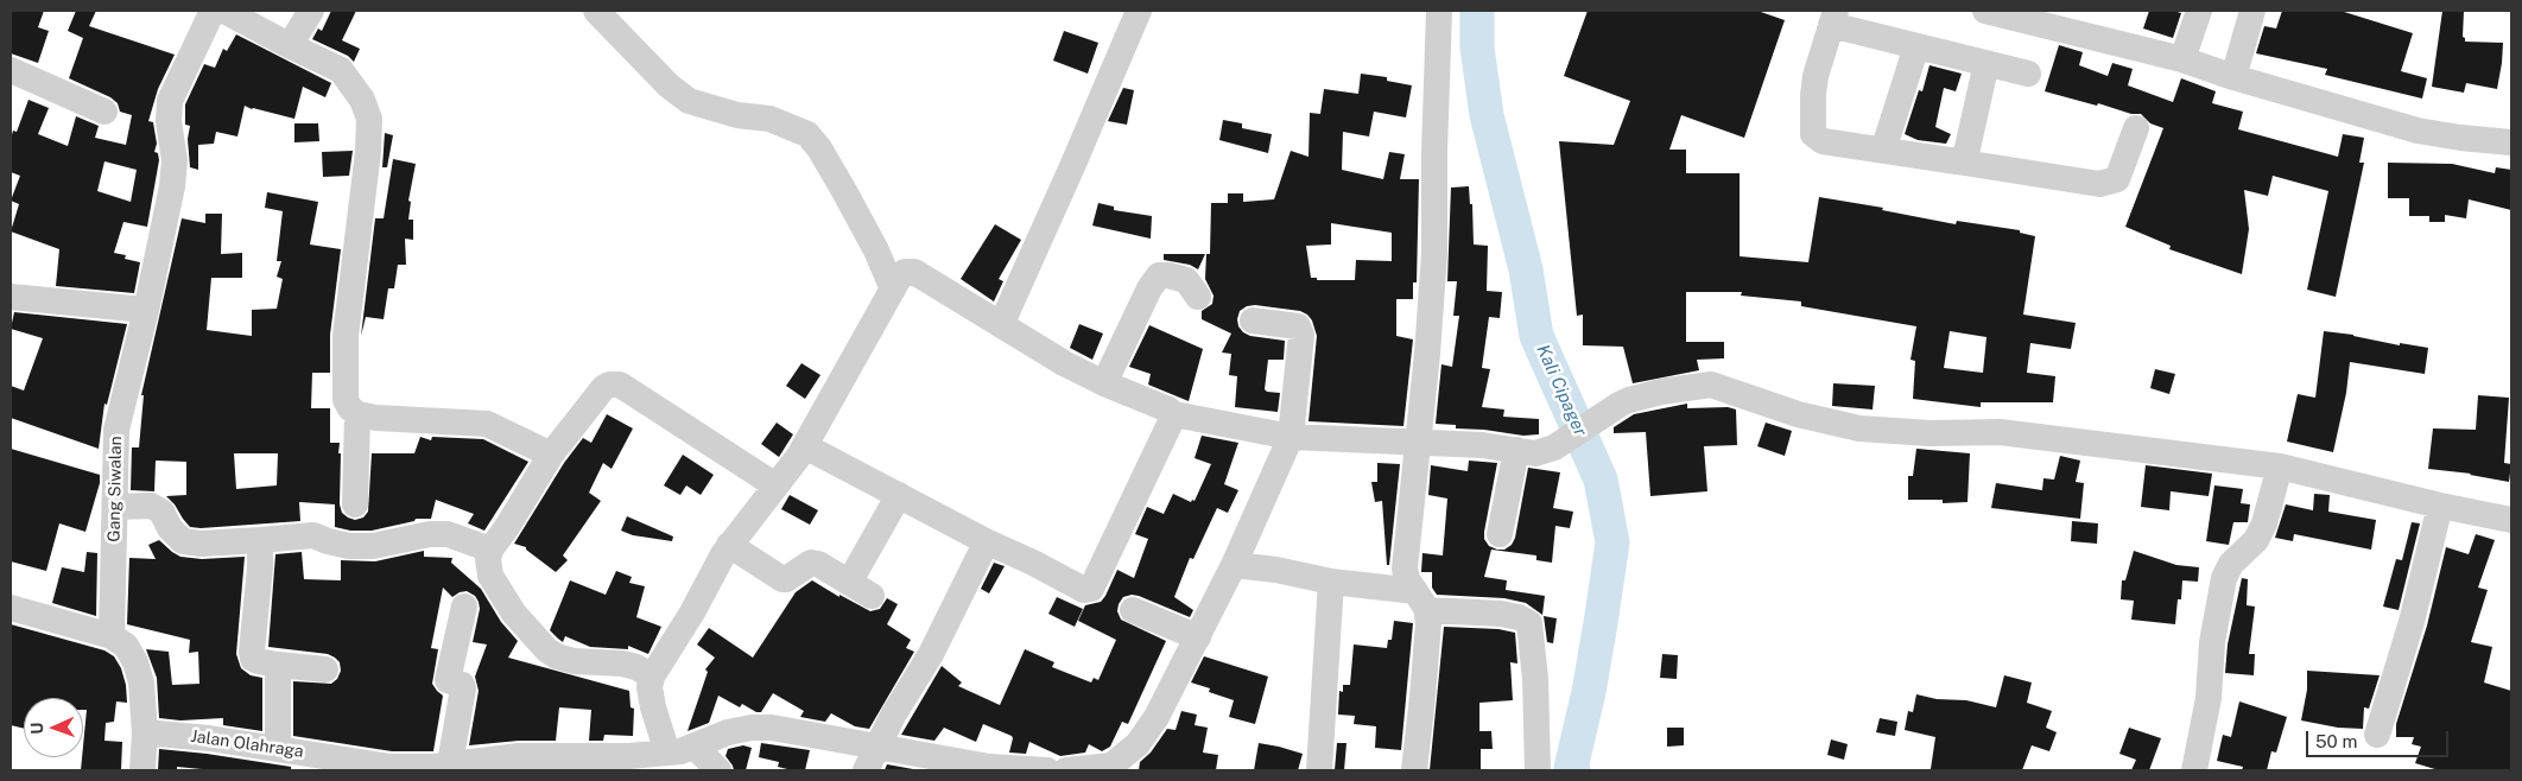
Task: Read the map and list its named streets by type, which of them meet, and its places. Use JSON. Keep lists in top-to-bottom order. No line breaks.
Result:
{"streets":{"street":["Gang Siwalan","Jalan Olahraga"]},"water":["Kali Cipager"],"scale_bar":"50 m","north":"left"}
